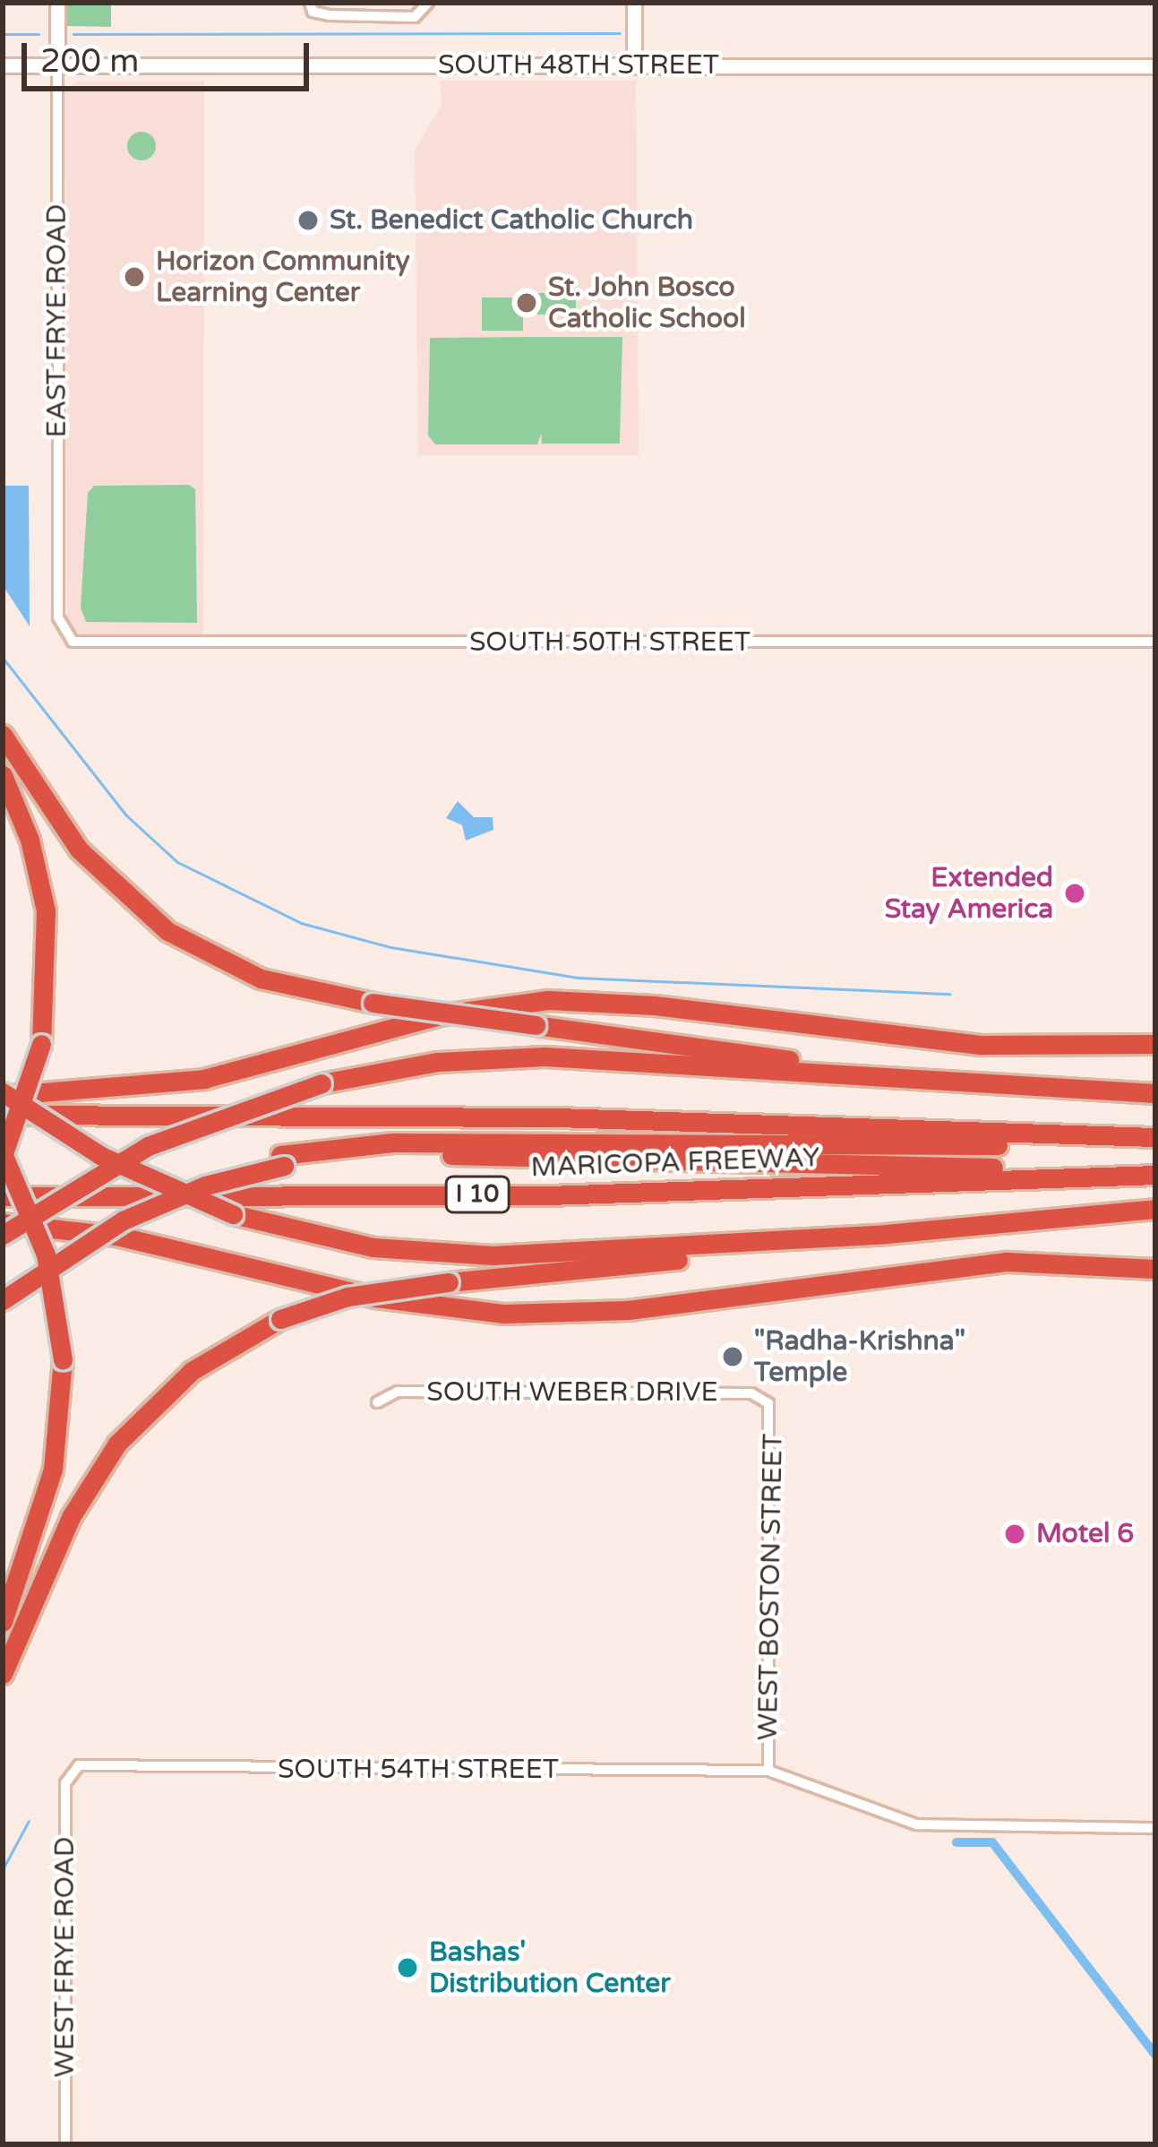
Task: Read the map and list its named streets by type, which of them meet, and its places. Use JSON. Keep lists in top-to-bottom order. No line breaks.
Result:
{"streets":{"highway":["MARICOPA FREEWAY","I 10"],"street":["SOUTH 48TH STREET","EAST FRYE ROAD","SOUTH 50TH STREET","SOUTH WEBER DRIVE","WEST BOSTON STREET","SOUTH 54TH STREET","WEST FRYE ROAD"]},"crossings":[["SOUTH 48TH STREET","EAST FRYE ROAD"],["EAST FRYE ROAD","SOUTH 50TH STREET"],["SOUTH WEBER DRIVE","WEST BOSTON STREET"],["WEST BOSTON STREET","SOUTH 54TH STREET"],["SOUTH 54TH STREET","WEST FRYE ROAD"]],"places":["St. Benedict Catholic Church","Horizon Community Learning Center","St. John Bosco Catholic School","Extended Stay America","\"Radha-Krishna\" Temple","Motel 6","Bashas' Distribution Center"],"scale_bar":"200 m"}
